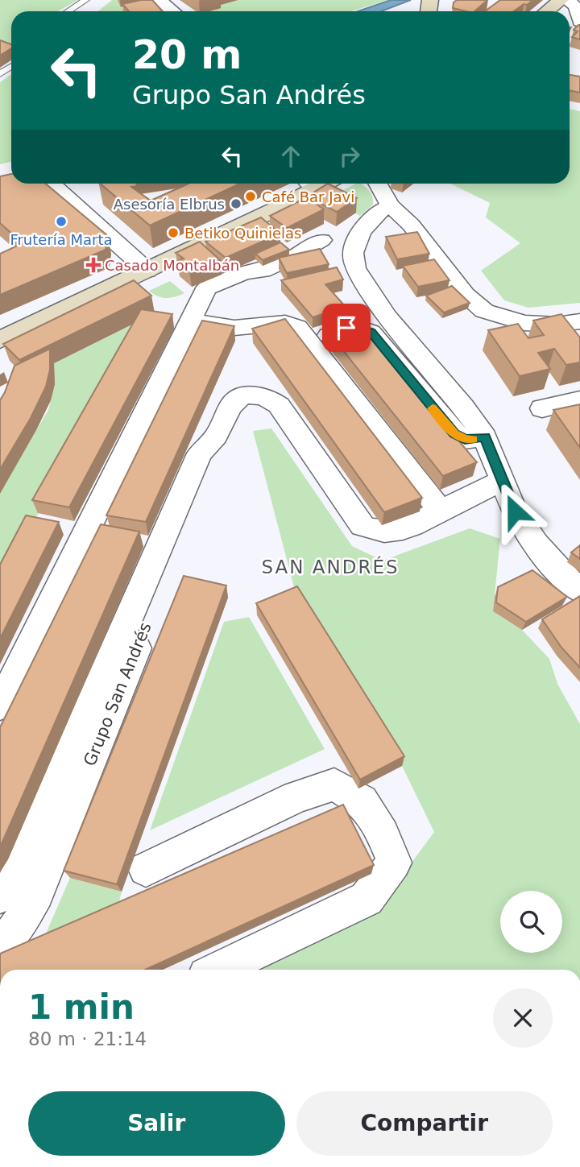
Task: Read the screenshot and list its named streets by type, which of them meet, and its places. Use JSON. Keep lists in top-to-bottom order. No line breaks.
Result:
{"streets":{"street":["Grupo San Andrés"]},"districts":["SAN ANDRÉS"],"places":{"other":["Café Bar Javi","Asesoría Elbrus","Frutería Marta","Betiko Quinielas"],"health":["Casado Montalbán"]},"page":{"turn":["20 m","Grupo San Andrés"],"heading":["1 min","80 m · 21:14"],"buttons":["Salir","Compartir"]}}
